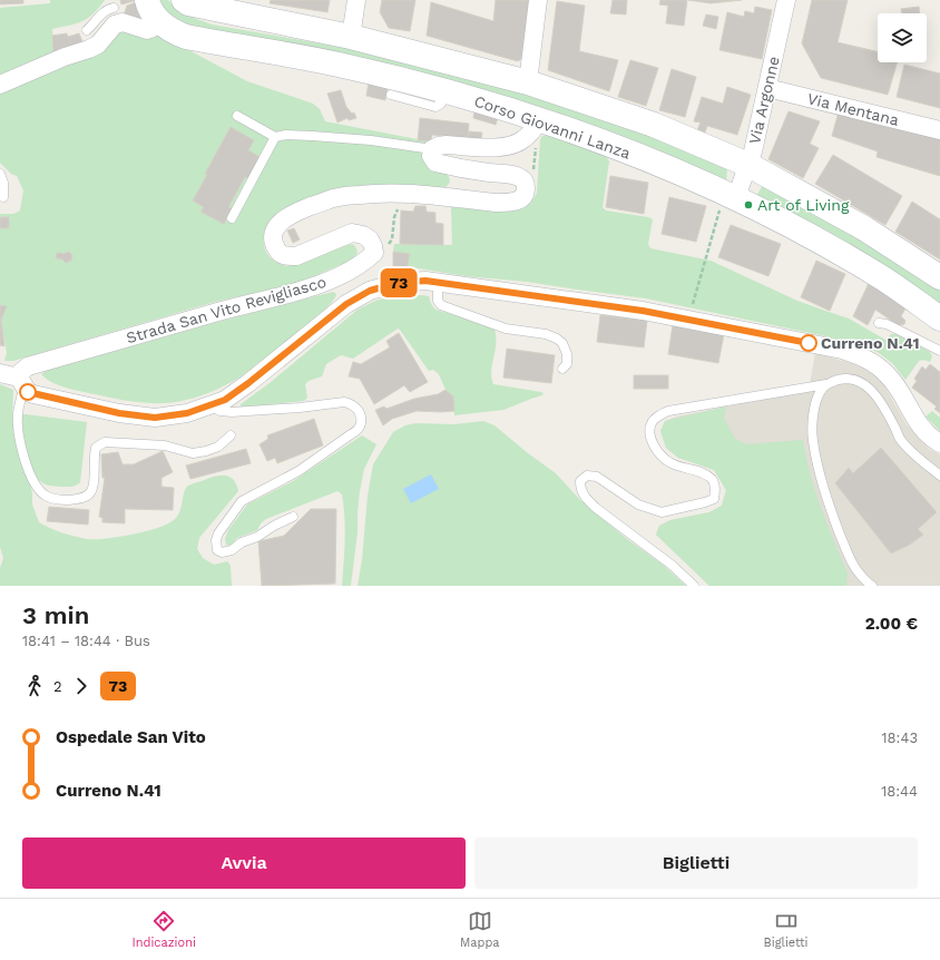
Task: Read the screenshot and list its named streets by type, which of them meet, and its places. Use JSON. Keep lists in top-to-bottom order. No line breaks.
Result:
{"streets":{"street":["Via Argonne","Via Mentana","Corso Giovanni Lanza","Strada San Vito Revigliasco"]},"crossings":[["Via Argonne","Via Mentana"],["Via Argonne","Corso Giovanni Lanza"]],"places":["Art of Living","Curreno N.41"],"lines":["bus line 73"],"page":{"on_map":"73","heading":["3 min","18:41 – 18:44 · Bus","2.00 €"],"legs":["2","73"],"list":[{"name":"Ospedale San Vito","value":"18:43"},{"name":"Curreno N.41","value":"18:44"}],"buttons":["Avvia","Biglietti"],"tabs":["Indicazioni","Mappa","Biglietti"]}}
